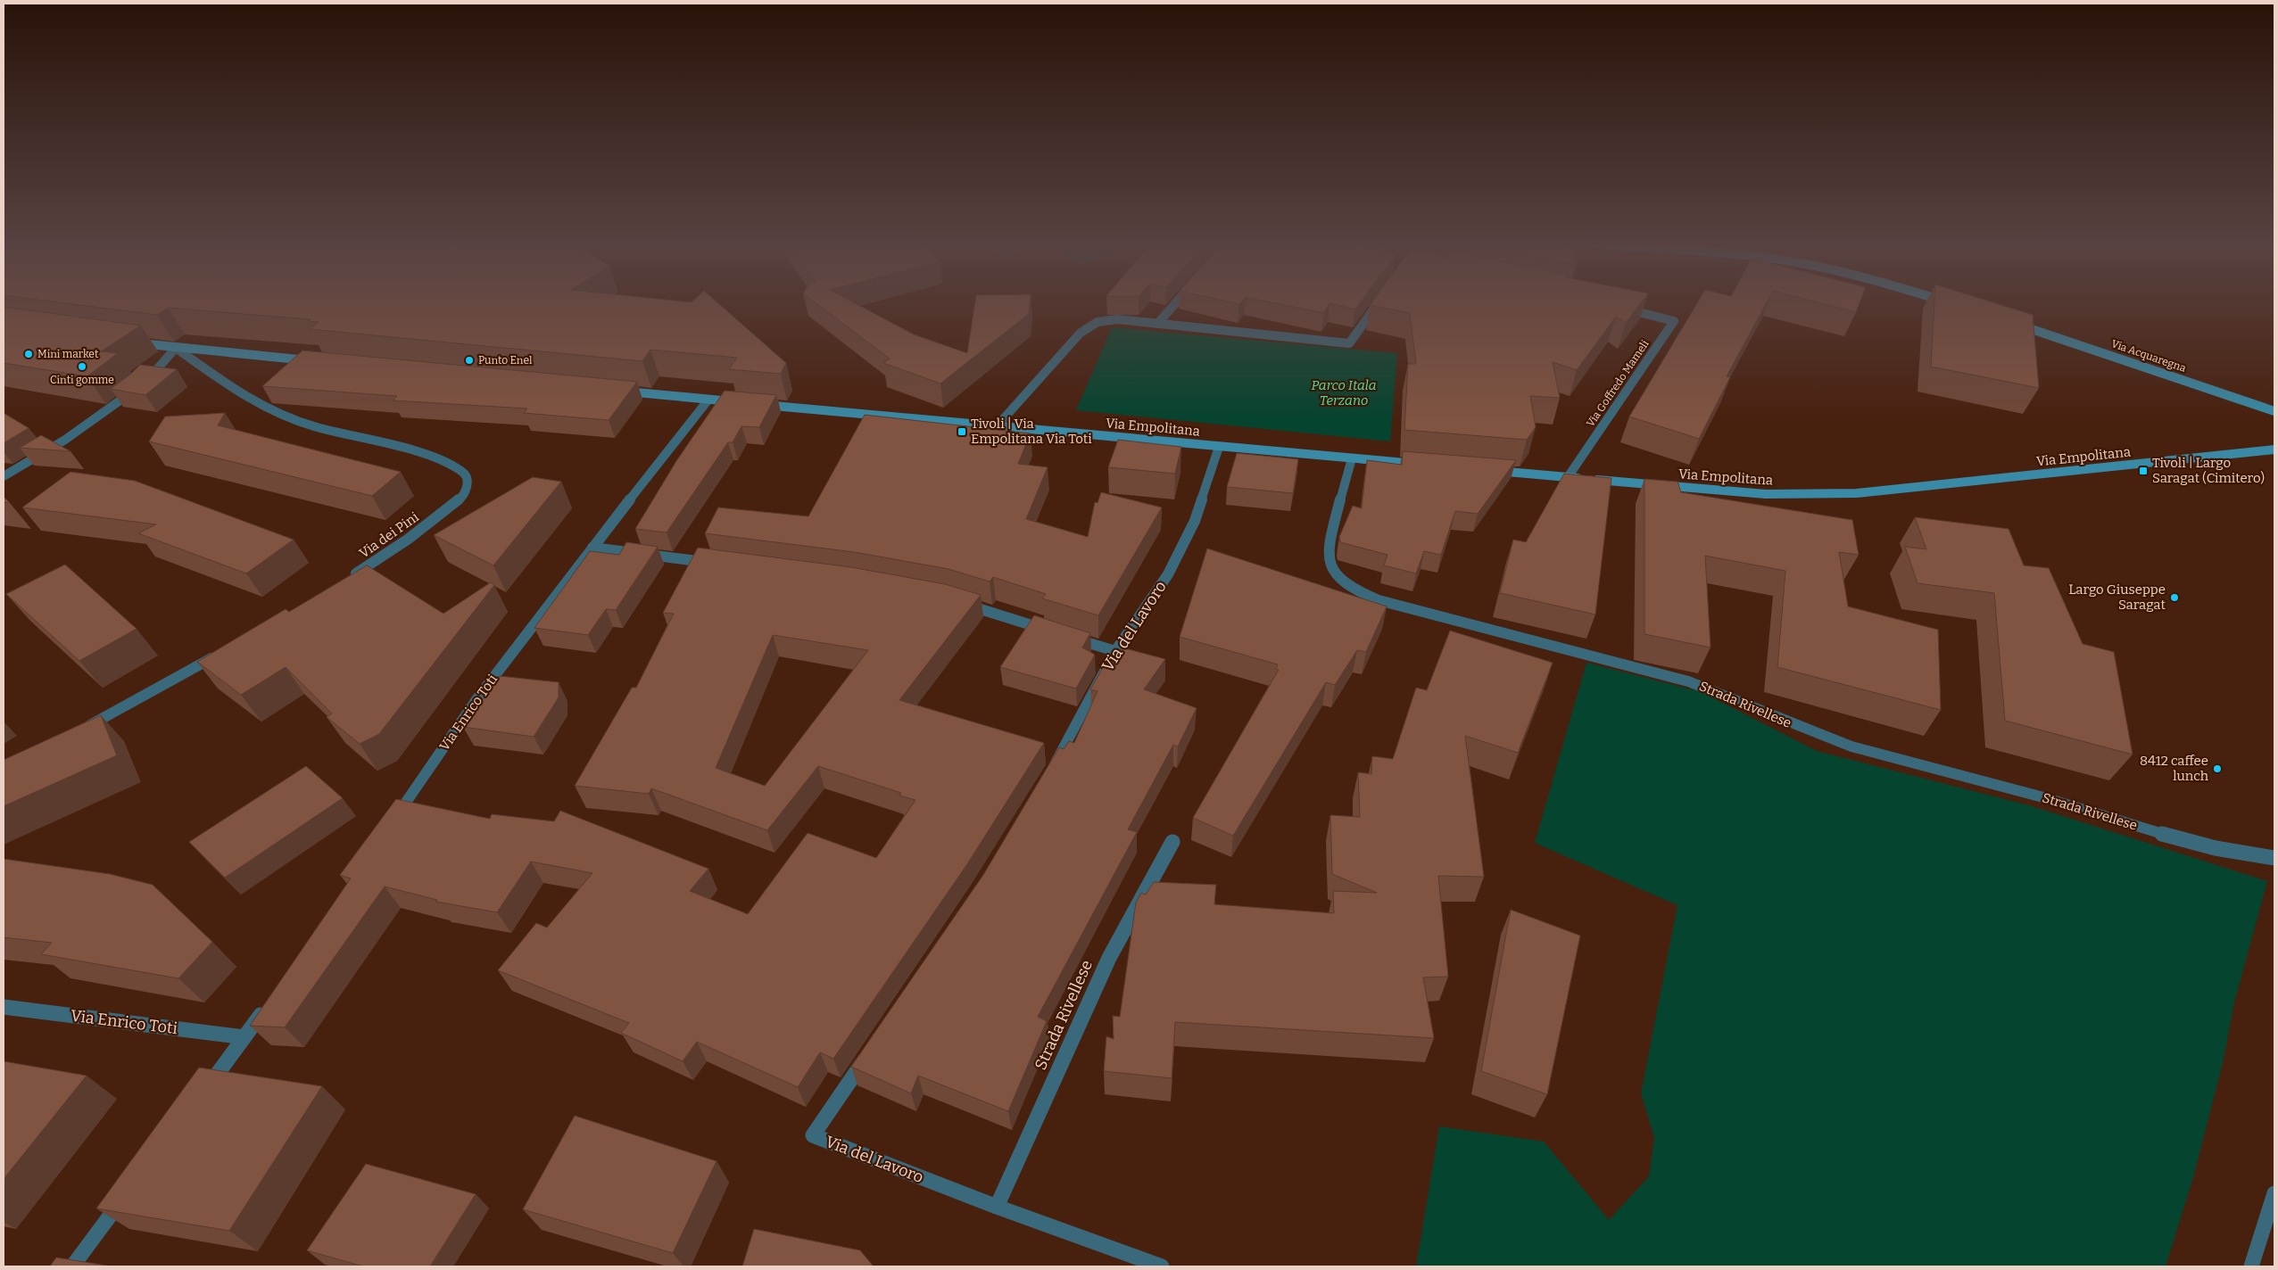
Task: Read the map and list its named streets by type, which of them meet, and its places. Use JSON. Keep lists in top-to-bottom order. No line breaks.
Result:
{"streets":{"main road":["Via Acquaregna","Via Empolitana"],"street":["Via Goffredo Mameli","Via dei Pini","Via del Lavoro","Strada Rivellese","Via Enrico Toti"]},"crossings":[["Via Goffredo Mameli","Via Empolitana"],["Via Empolitana","Via del Lavoro"],["Via Empolitana","Strada Rivellese"],["Via Empolitana","Via Enrico Toti"],["Via del Lavoro","Strada Rivellese"]],"parks":["Parco Itala Terzano"],"places":{"other":["Mini market","Punto Enel","Cinti gomme","Largo Giuseppe Saragat","8412 caffee lunch"],"transit":["Tivoli | Via Empolitana Via Toti","Tivoli | Largo Saragat (Cimitero)"]}}
